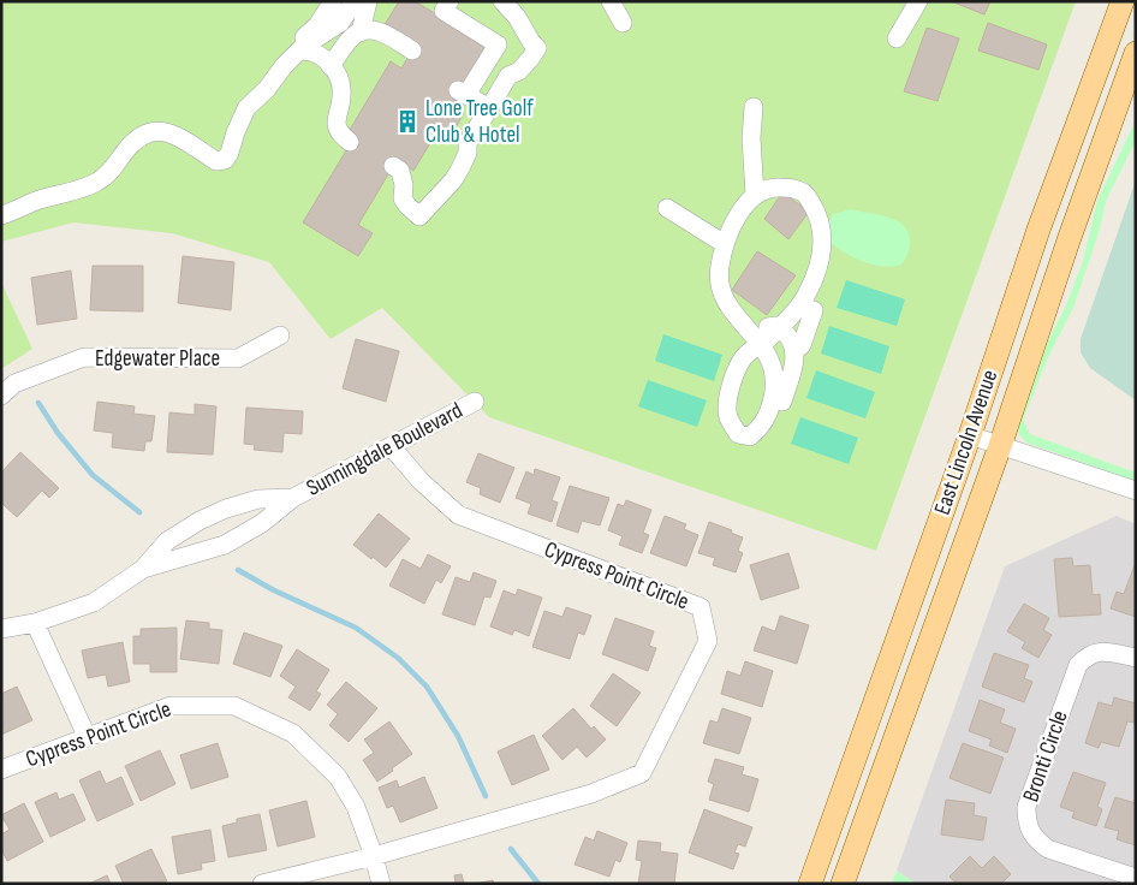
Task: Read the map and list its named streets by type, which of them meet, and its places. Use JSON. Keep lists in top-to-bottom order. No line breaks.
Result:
{"streets":{"main road":["East Lincoln Avenue"],"street":["Edgewater Place","Sunningdale Boulevard","Cypress Point Circle","Bronti Circle"]},"crossings":[["Sunningdale Boulevard","Cypress Point Circle"]],"places":{"building":["Lone Tree Golf Club & Hotel"]}}
